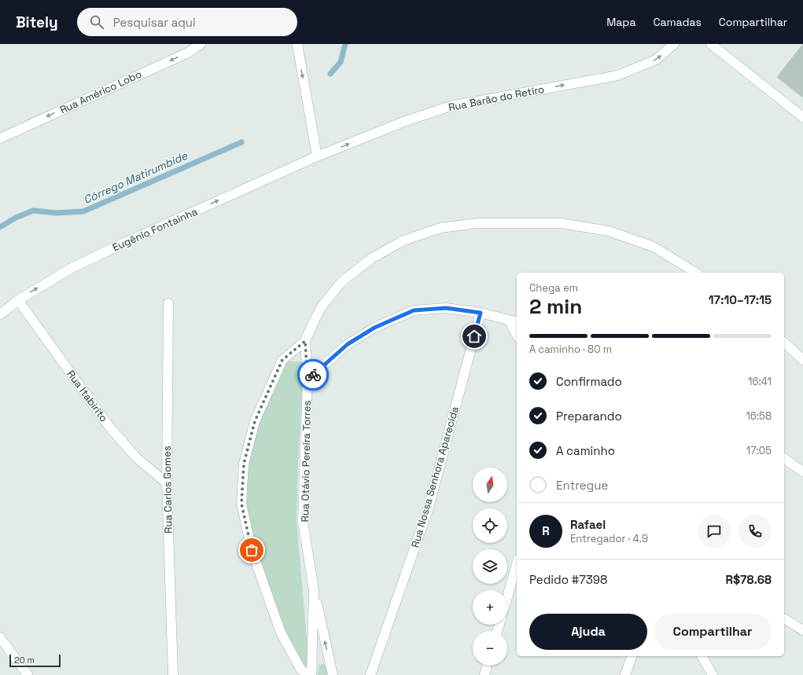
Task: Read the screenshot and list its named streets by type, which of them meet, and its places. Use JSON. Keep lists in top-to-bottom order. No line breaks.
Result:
{"streets":{"street":["Rua Américo Lobo","Rua Barão do Retiro","Eugênio Fontainha","Rua Itabirito","Rua Otávio Pereira Torres","Rua Nossa Senhora Aparecida","Rua Carlos Gomes"]},"crossings":[["Rua Barão do Retiro","Eugênio Fontainha"],["Eugênio Fontainha","Rua Itabirito"],["Rua Itabirito","Rua Carlos Gomes"]],"one_way":["Rua Américo Lobo","Rua Barão do Retiro","Eugênio Fontainha"],"water":["Córrego Matirumbide"],"scale_bar":"20 m","north":"top","page":{"header":"Bitely","search":"Pesquisar aqui","nav":["Mapa","Camadas","Compartilhar"],"heading":["2 min","Chega em","17:10–17:15"],"panel":["Rafael","Entregador · 4.9","Pedido #7398","R$78.68"],"bar":"A caminho · 80 m","list":[["Confirmado","16:41"],["Preparando","16:58"],["A caminho","17:05"],"Entregue"],"map_buttons":["+","−"],"round":"R","buttons":["Ajuda","Compartilhar"],"scale":"20 m"}}
